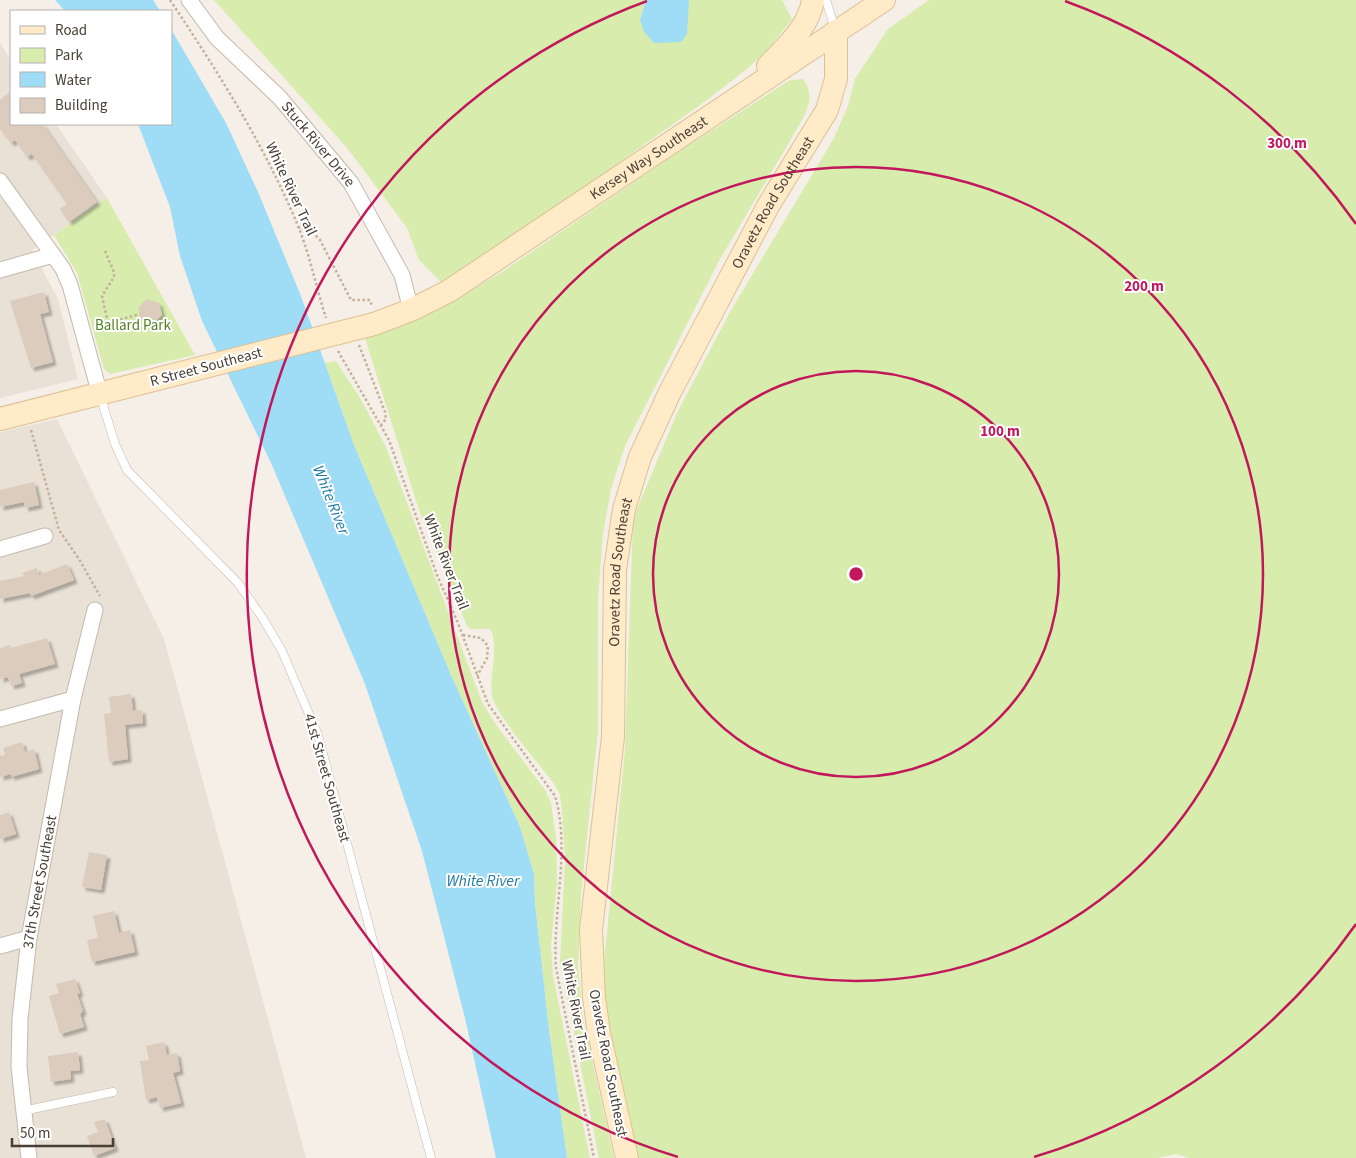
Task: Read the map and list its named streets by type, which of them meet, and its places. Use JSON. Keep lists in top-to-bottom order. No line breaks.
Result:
{"streets":{"street":["Stuck River Drive","Kersey Way Southeast","Oravetz Road Southeast","R Street Southeast","37th Street Southeast"],"lane":["41st Street Southeast"],"path":["White River Trail"]},"crossings":[["Stuck River Drive","Kersey Way Southeast"],["Stuck River Drive","R Street Southeast"],["Kersey Way Southeast","Oravetz Road Southeast"],["Kersey Way Southeast","R Street Southeast"],["R Street Southeast","41st Street Southeast"]],"water":["White River"],"parks":["Ballard Park"],"legend":["Road","Park","Water","Building"],"scale_bar":"50 m","rings":["300 m","200 m","100 m"]}
